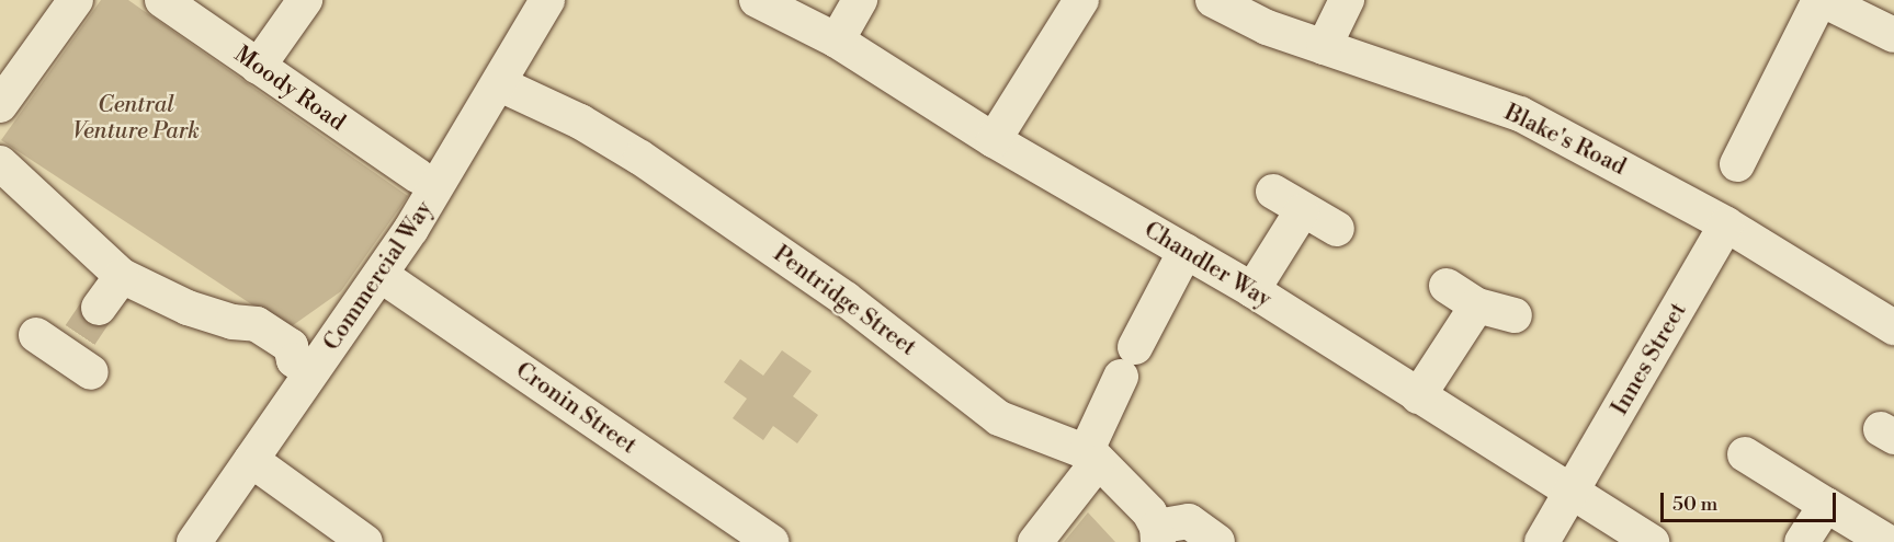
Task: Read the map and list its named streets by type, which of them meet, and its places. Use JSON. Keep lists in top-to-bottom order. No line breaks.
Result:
{"streets":{"street":["Moody Road","Blake's Road","Chandler Way","Commercial Way","Pentridge Street","Innes Street","Cronin Street"]},"crossings":[["Blake's Road","Innes Street"],["Chandler Way","Innes Street"],["Commercial Way","Pentridge Street"],["Commercial Way","Cronin Street"]],"parks":["Central Venture Park"],"scale_bar":"50 m"}
